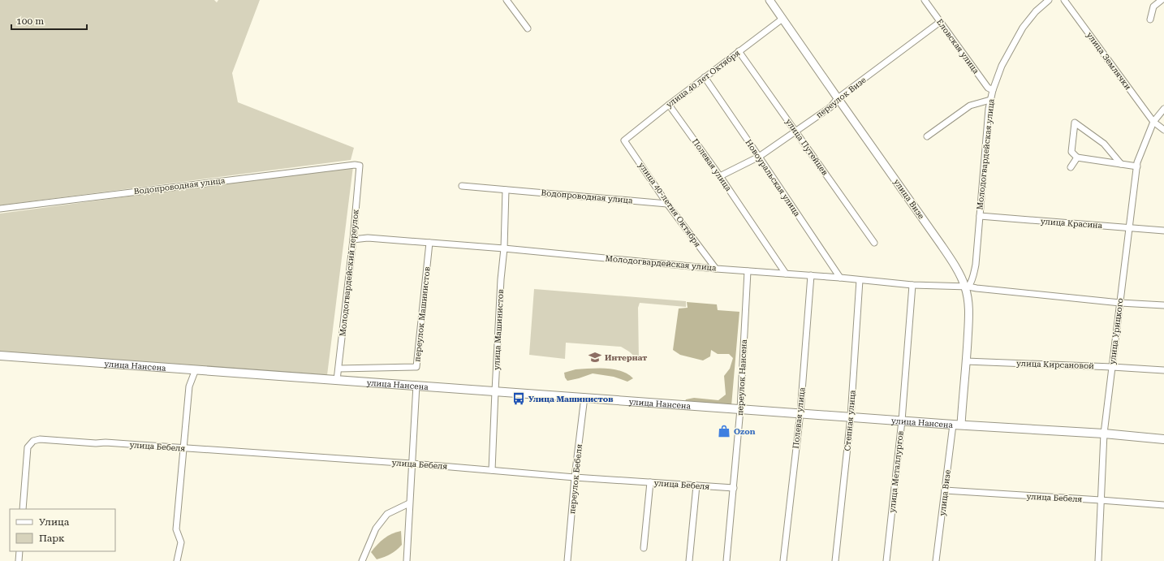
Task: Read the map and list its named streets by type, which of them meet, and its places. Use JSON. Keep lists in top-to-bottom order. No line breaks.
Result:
{"streets":{"main road":["улица Нансена"],"street":["Еловская улица","улица Землячки","улица 40 лет Октября","переулок Визе","улица Путейцев","Молодогвардейская улица","Полевая улица","Новоуральская улица","Водопроводная улица","улица Визе","улица 40-летия Октября","улица Красина","Молодогвардейский переулок","переулок Машинистов","улица Машинистов","улица Урицкого","улица Кирсановой","переулок Нансена","Степная улица","улица Бебеля","улица Металлургов","переулок Бебеля"]},"crossings":[["Еловская улица","переулок Визе"],["Еловская улица","Молодогвардейская улица"],["улица Землячки","улица Урицкого"],["улица 40 лет Октября","улица Путейцев"],["улица 40 лет Октября","Полевая улица"],["улица 40 лет Октября","Новоуральская улица"],["улица 40 лет Октября","улица Визе"],["улица 40 лет Октября","улица 40-летия Октября"],["переулок Визе","улица Путейцев"],["переулок Визе","Полевая улица"],["переулок Визе","Новоуральская улица"],["переулок Визе","улица Визе"],["Молодогвардейская улица","Полевая улица"],["Молодогвардейская улица","Новоуральская улица"],["Молодогвардейская улица","улица Визе"],["Молодогвардейская улица","улица 40-летия Октября"],["Молодогвардейская улица","улица Красина"],["Молодогвардейская улица","Молодогвардейский переулок"],["Молодогвардейская улица","переулок Машинистов"],["Молодогвардейская улица","улица Машинистов"],["Молодогвардейская улица","улица Урицкого"],["Молодогвардейская улица","переулок Нансена"],["Молодогвардейская улица","Степная улица"],["Молодогвардейская улица","улица Металлургов"],["Полевая улица","улица Нансена"],["Водопроводная улица","улица 40-летия Октября"],["Водопроводная улица","Молодогвардейский переулок"],["Водопроводная улица","улица Машинистов"],["улица Визе","улица Нансена"],["улица Визе","улица Кирсановой"],["улица Визе","улица Бебеля"],["улица Красина","улица Урицкого"],["Молодогвардейский переулок","переулок Машинистов"],["Молодогвардейский переулок","улица Нансена"],["улица Машинистов","улица Нансена"],["улица Машинистов","улица Бебеля"],["улица Урицкого","улица Нансена"],["улица Урицкого","улица Кирсановой"],["улица Урицкого","улица Бебеля"],["улица Нансена","переулок Нансена"],["улица Нансена","Степная улица"],["улица Нансена","улица Металлургов"],["улица Нансена","переулок Бебеля"],["переулок Нансена","улица Бебеля"],["улица Бебеля","переулок Бебеля"]],"places":{"school or university":["Интернат"],"bus stop":["Улица Машинистов"],"shop":["Ozon"]},"legend":["Улица","Парк"],"scale_bar":"100 m"}
